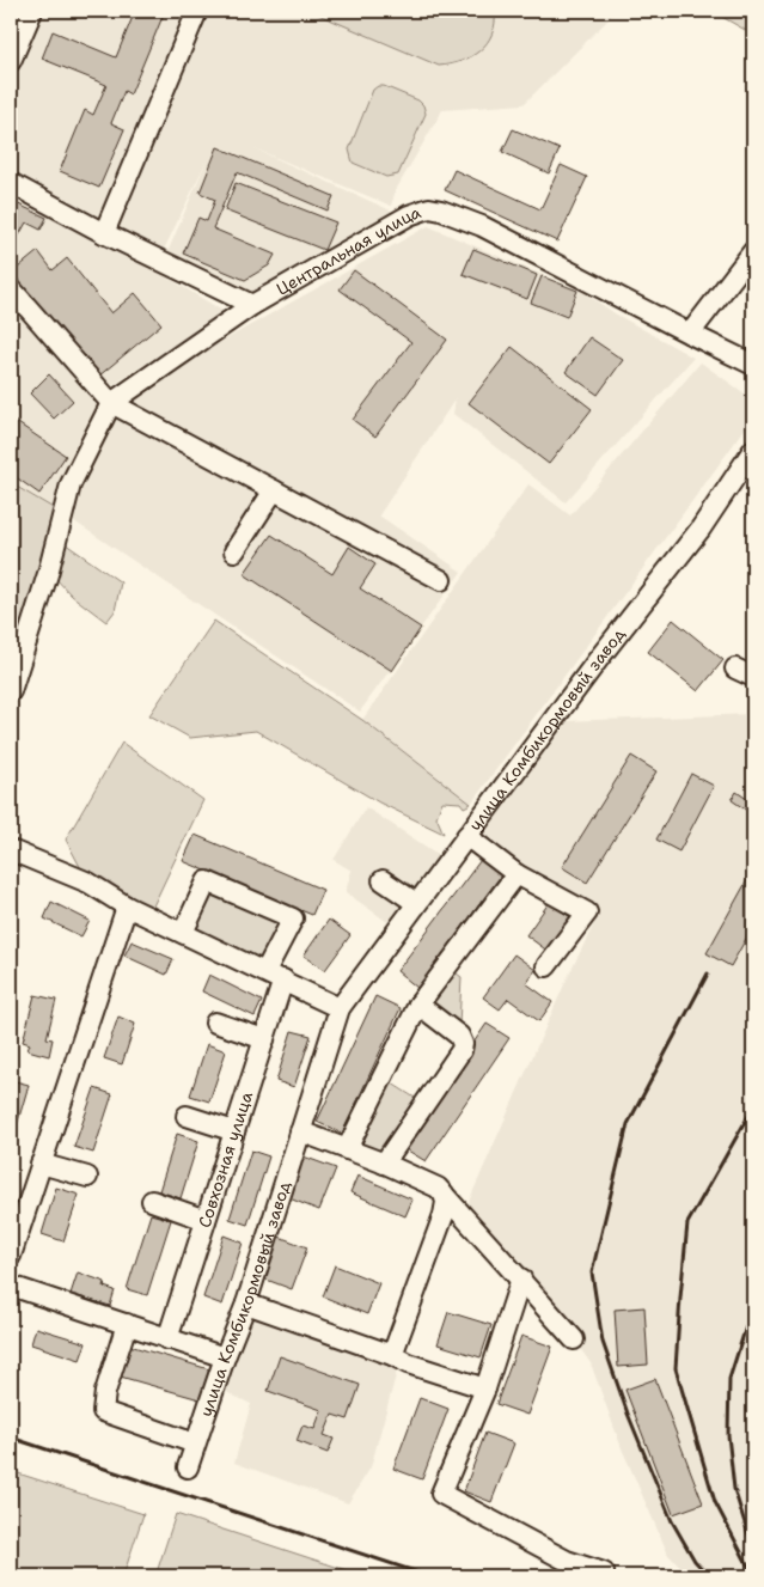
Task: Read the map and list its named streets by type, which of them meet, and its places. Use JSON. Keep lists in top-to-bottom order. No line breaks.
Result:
{"streets":{"street":["Центральная улица","улица Комбикормовый завод","Совхозная улица"]}}
